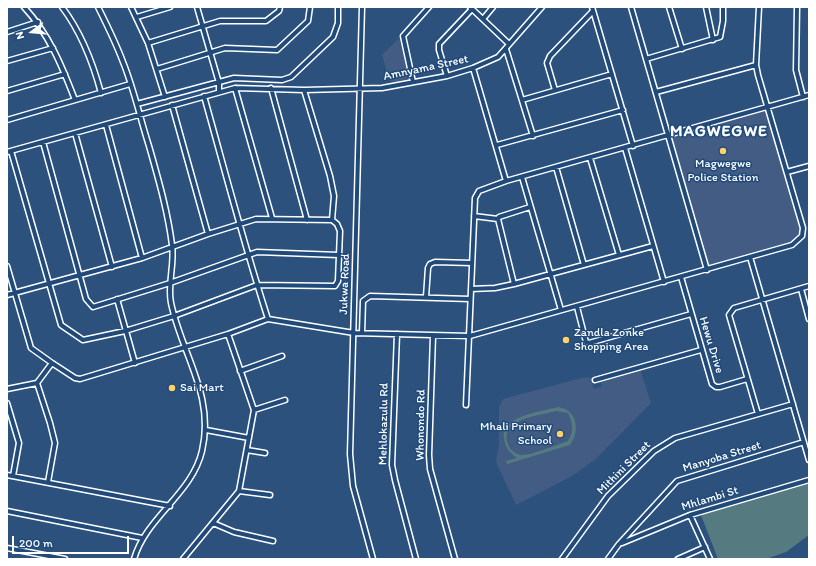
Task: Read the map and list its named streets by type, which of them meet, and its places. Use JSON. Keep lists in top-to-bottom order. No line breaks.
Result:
{"streets":{"street":["Amnyama Street","Jukwa Road","Hewu Drive","Mehlokazulu Rd","Whonondo Rd","Manyoba Street","Mithini Street","Mhlambi St"]},"crossings":[["Amnyama Street","Jukwa Road"],["Manyoba Street","Mhlambi St"]],"districts":["MAGWEGWE"],"places":["Magwegwe Police Station","Zandla Zonke Shopping Area","Sai Mart","Mhali Primary School"],"scale_bar":"200 m","north":"left"}
